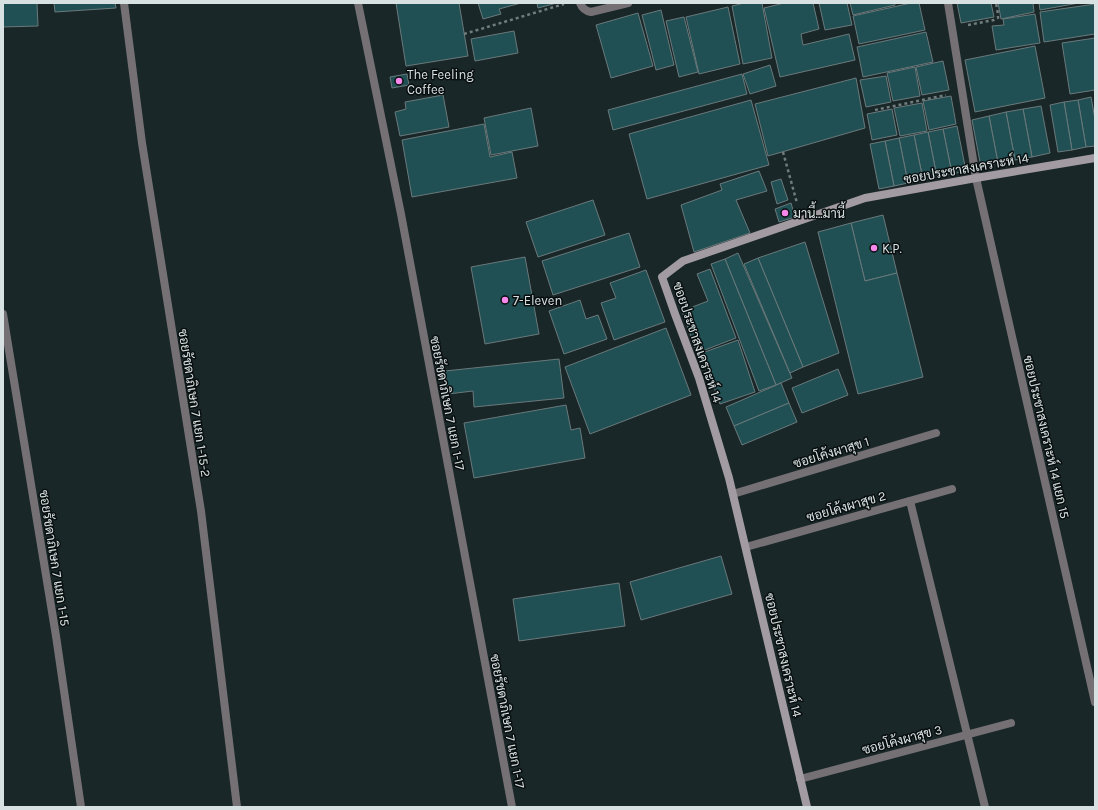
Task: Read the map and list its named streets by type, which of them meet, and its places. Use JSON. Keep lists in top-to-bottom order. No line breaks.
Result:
{"streets":{"street":["ซอยประชาสงเคราะห์ 14","ซอยรัชดาภิเษก 7 แยก 1-15-2","ซอยรัชดาภิเษก 7 แยก 1-17","ซอยประชาสงเคราะห์ 14 แยก 15","ซอยโค้งผาสุข 1","ซอยโค้งผาสุข 2","ซอยรัชดาภิเษก 7 แยก 1-15","ซอยโค้งผาสุข 3"]},"crossings":[["ซอยประชาสงเคราะห์ 14","ซอยประชาสงเคราะห์ 14 แยก 15"],["ซอยประชาสงเคราะห์ 14","ซอยโค้งผาสุข 1"],["ซอยประชาสงเคราะห์ 14","ซอยโค้งผาสุข 2"],["ซอยประชาสงเคราะห์ 14","ซอยโค้งผาสุข 3"]],"places":["The Feeling Coffee","มานี้...มานี้","K.P.","7-Eleven"]}
